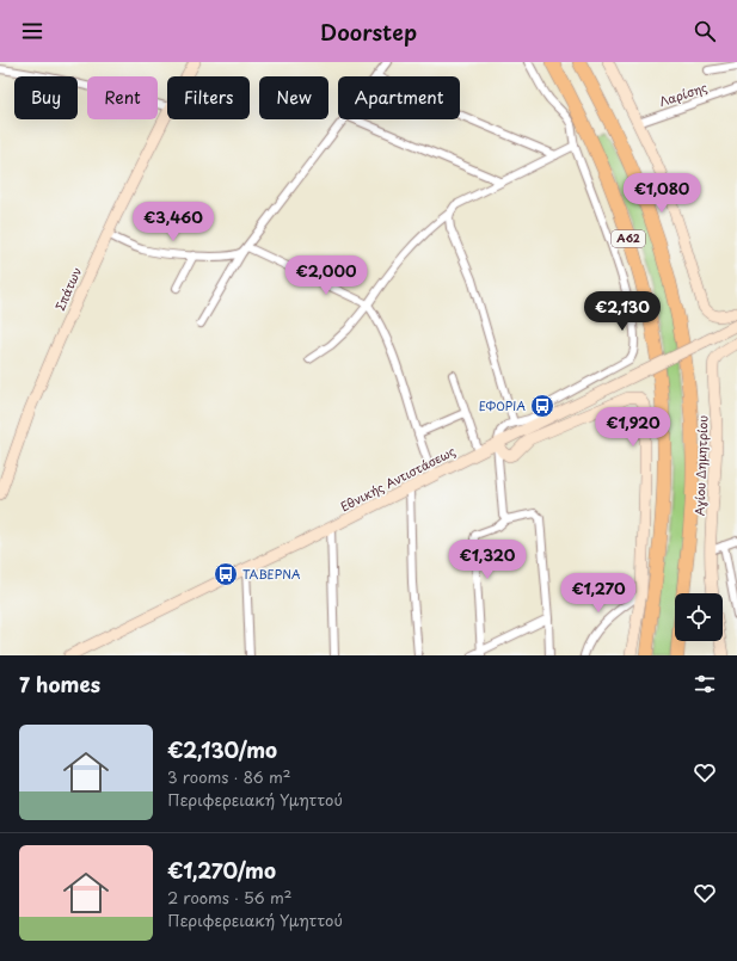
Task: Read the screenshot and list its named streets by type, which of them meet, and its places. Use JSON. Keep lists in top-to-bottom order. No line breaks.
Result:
{"streets":{"highway":["Α62"],"main road":["Σπάτων","Αγίου Δημητρίου","Εθνικής Αντιστάσεως"],"street":["Λαρίσης"]},"places":{"bus stop":["ΕΦΟΡΙΑ","ΤΑΒΕΡΝΑ"]},"page":{"header":"Doorstep","chip":["Buy","Rent","Filters","New","Apartment"],"price":["€1,080","€3,460","€2,000","€2,130","€1,920","€1,320","€1,270"],"heading":"7 homes","list":[{"name":"€2,130/mo","note":"3 rooms · 86 m² · Περιφερειακή Υμηττού"},{"name":"€1,270/mo","note":"2 rooms · 56 m² · Περιφερειακή Υμηττού"}]}}
